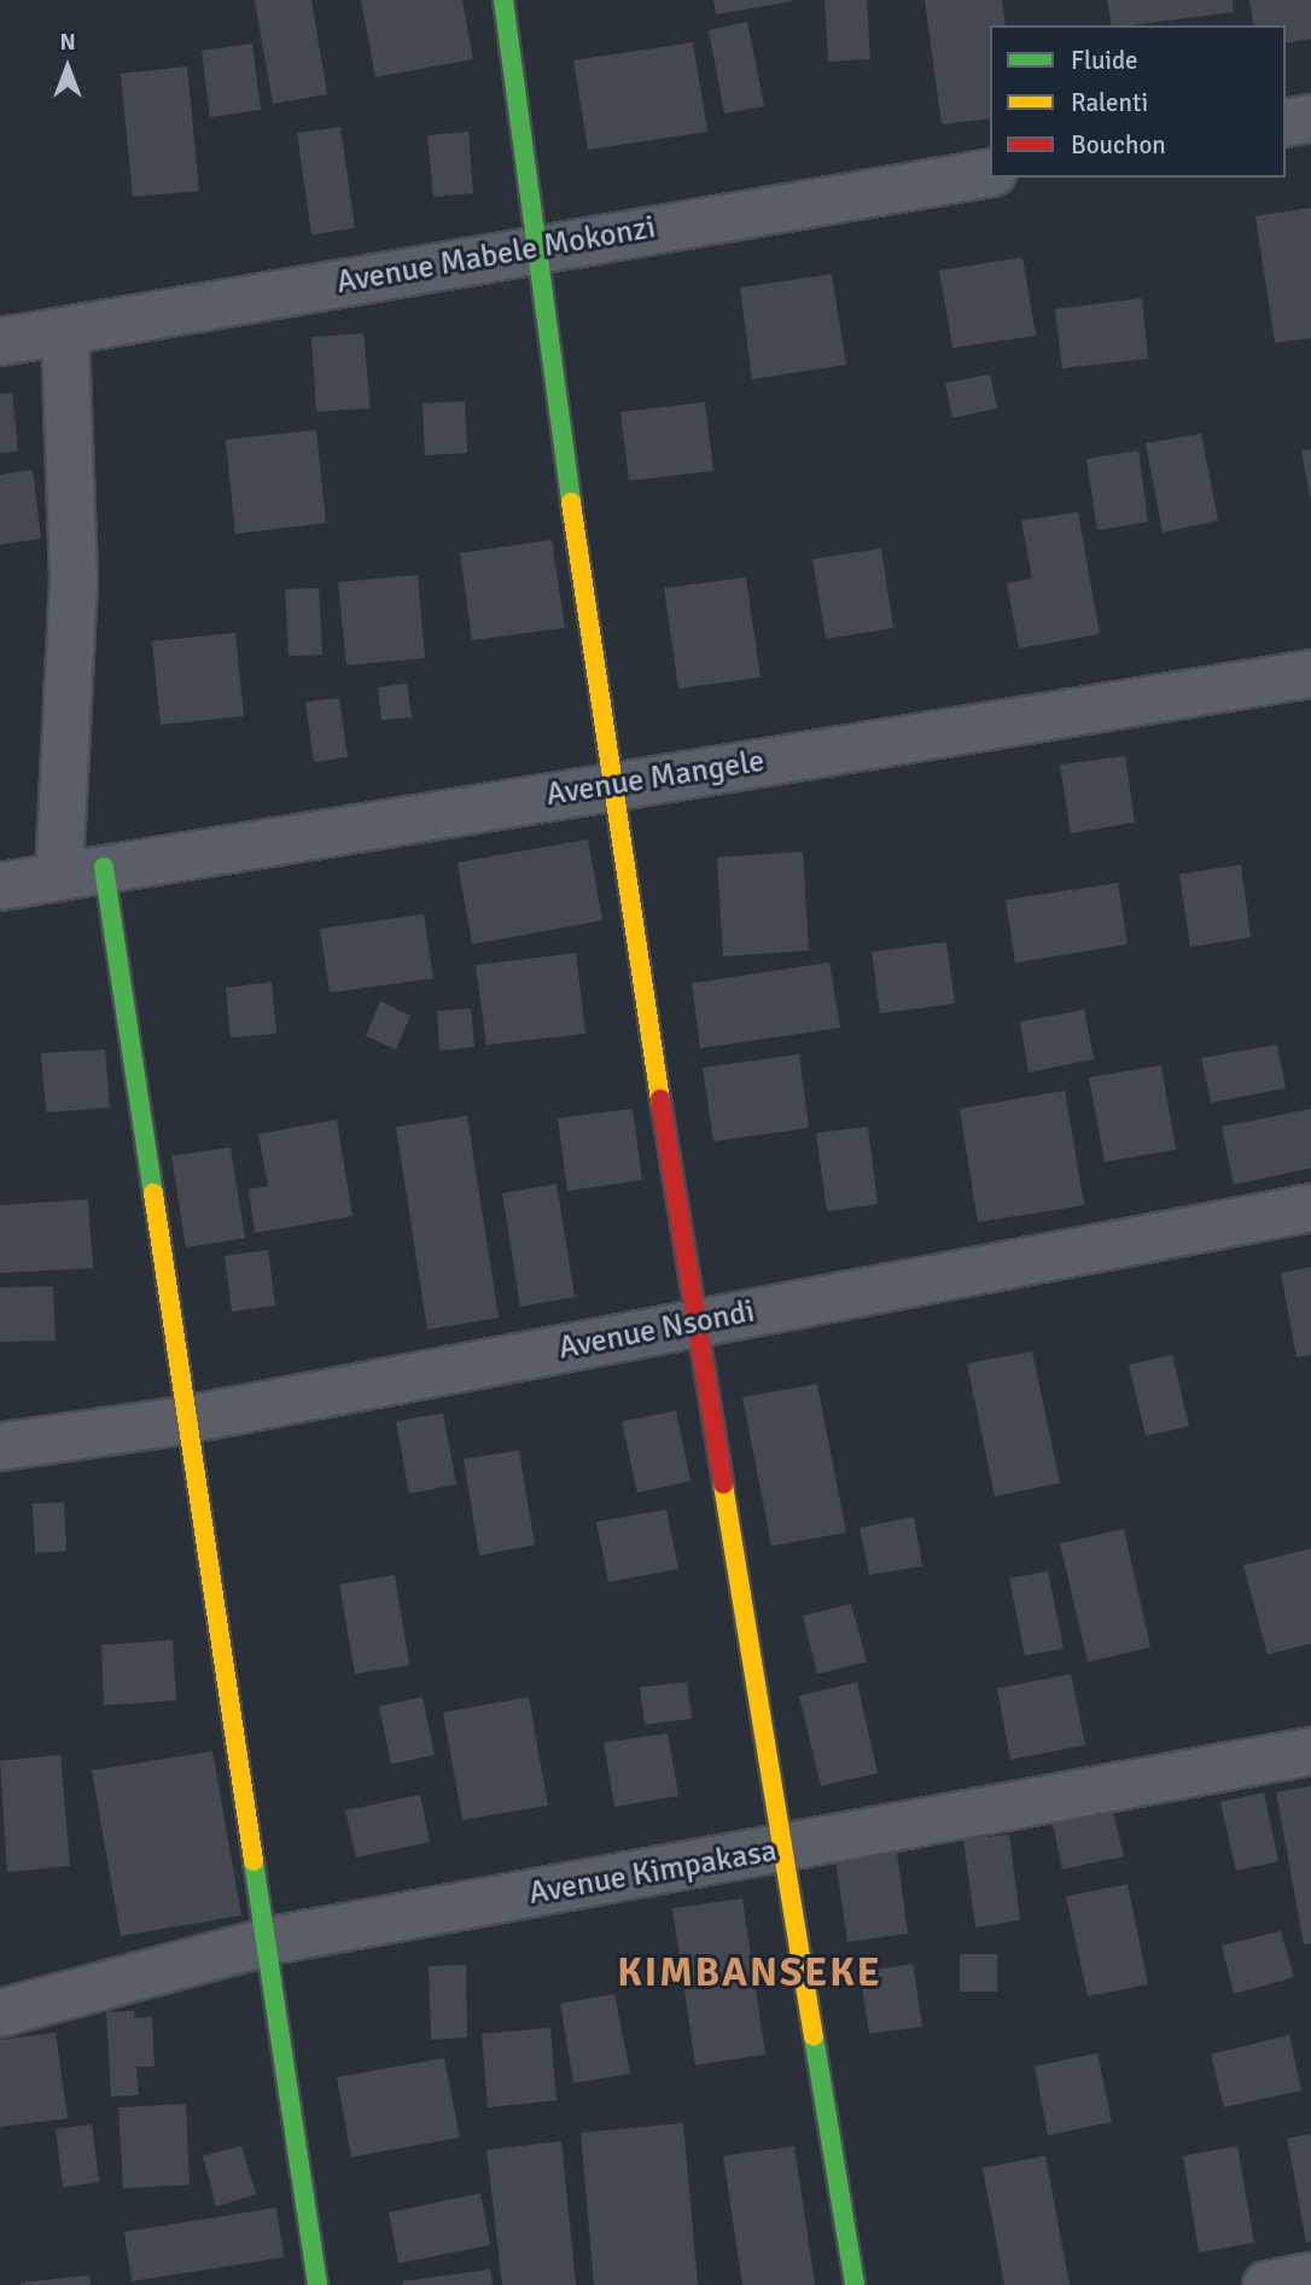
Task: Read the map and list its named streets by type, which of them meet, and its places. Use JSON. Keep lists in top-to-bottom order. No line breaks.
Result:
{"streets":{"street":["Avenue Mabele Mokonzi","Avenue Mangele","Avenue Nsondi","Avenue Kimpakasa"]},"districts":["KIMBANSEKE"],"legend":["Fluide","Ralenti","Bouchon"],"north":"top"}
